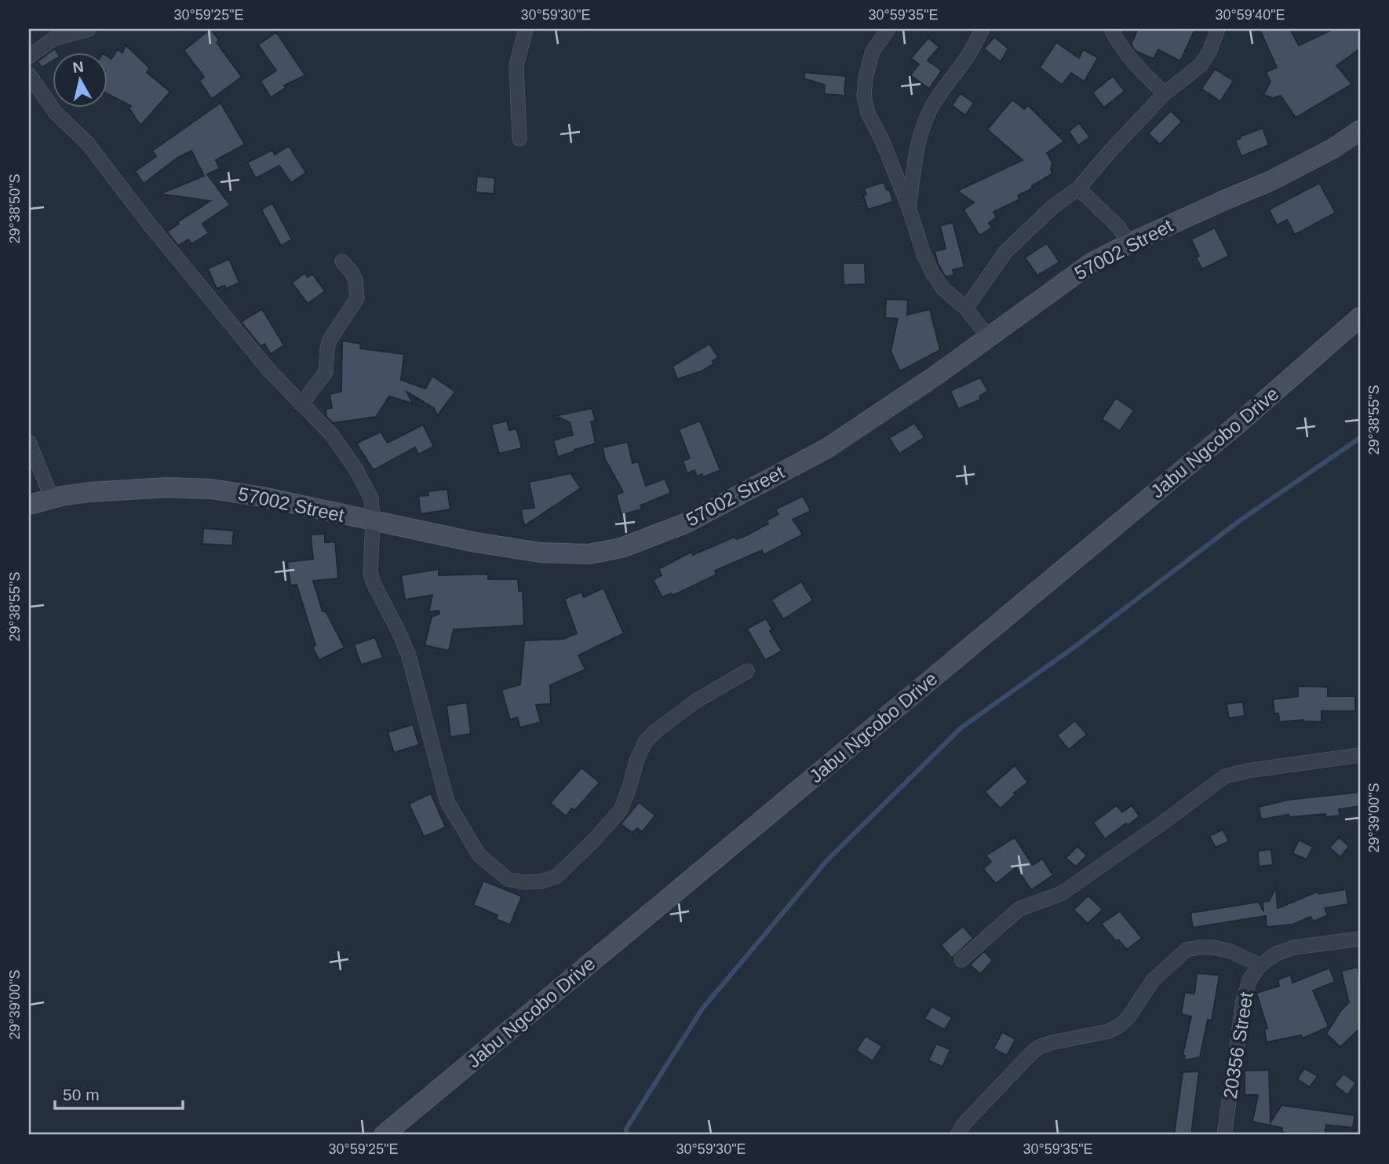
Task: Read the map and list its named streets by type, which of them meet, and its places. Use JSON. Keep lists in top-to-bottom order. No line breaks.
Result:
{"streets":{"street":["57002 Street","Jabu Ngcobo Drive","20356 Street"]},"scale_bar":"50 m","north":"top","coordinates":["30°59'25\"E","30°59'30\"E","30°59'35\"E","30°59'40\"E","29°38'50\"S","29°38'55\"S","29°39'00\"S"]}
